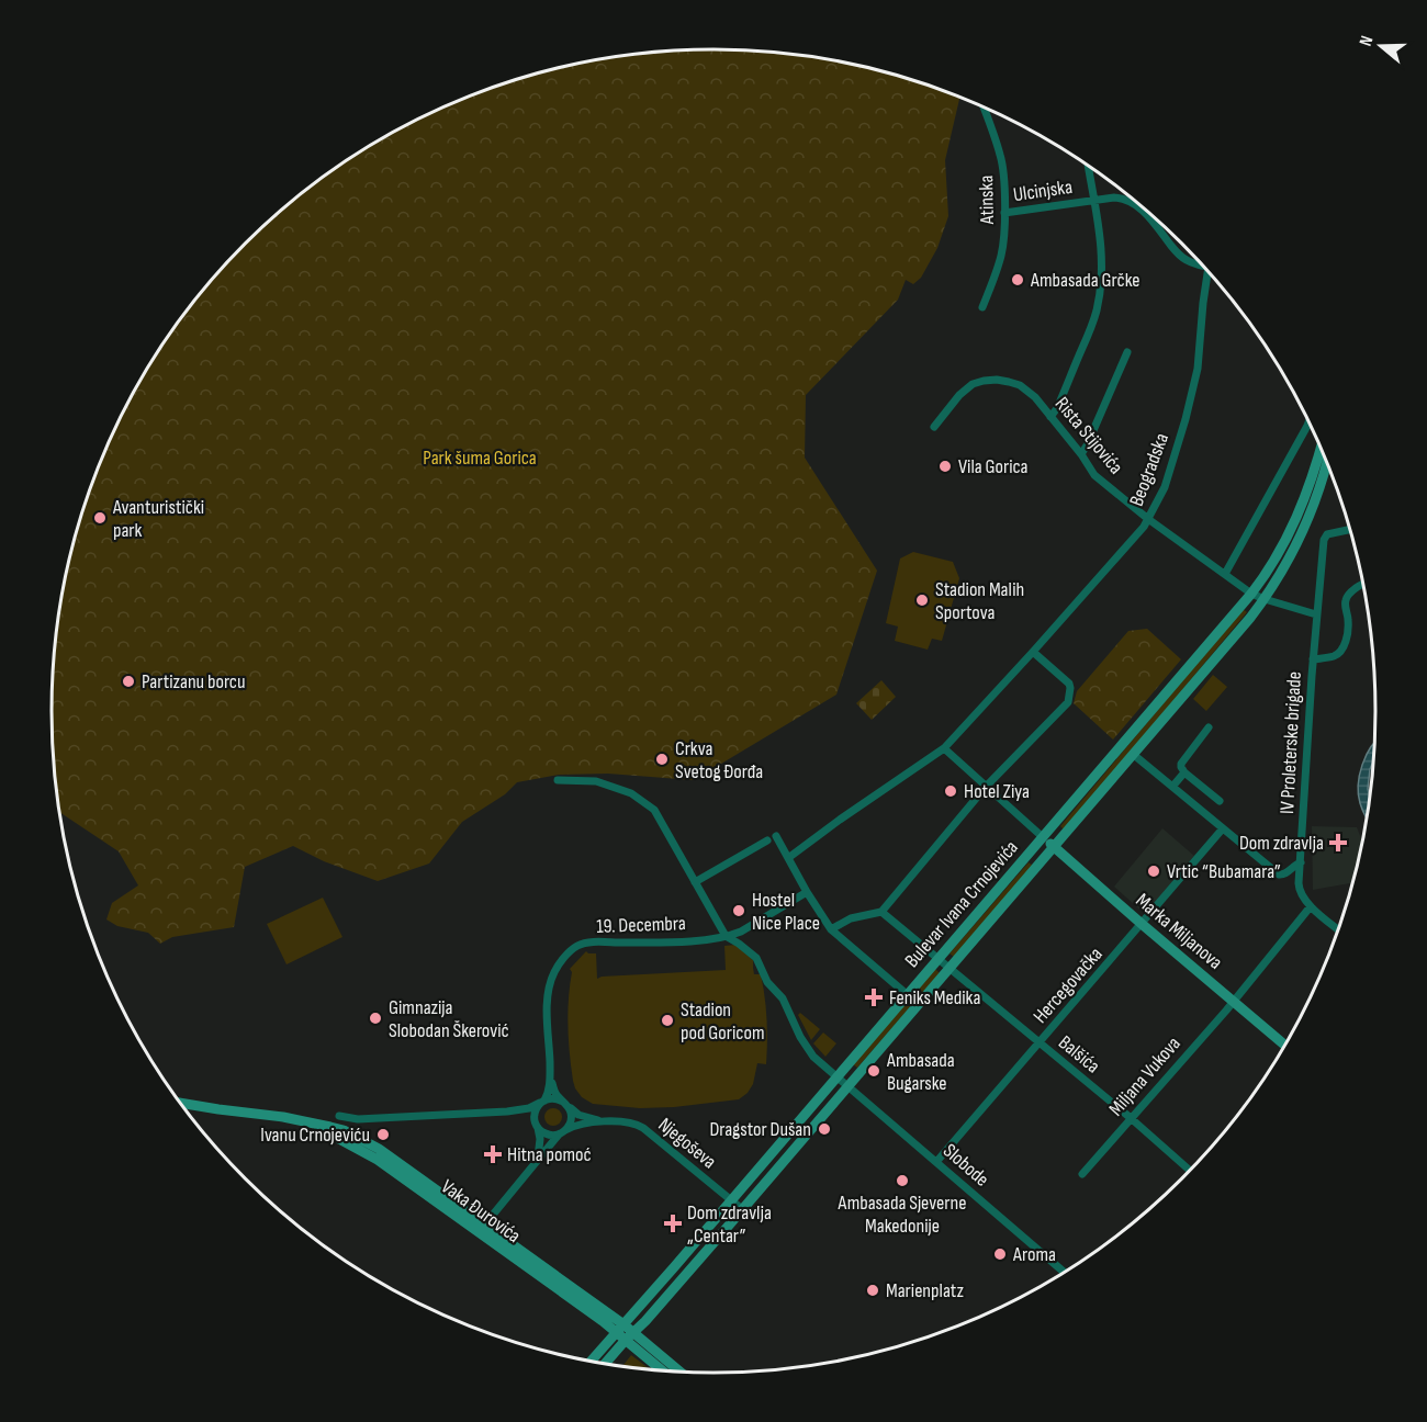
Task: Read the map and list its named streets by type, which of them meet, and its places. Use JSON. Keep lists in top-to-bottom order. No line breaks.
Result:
{"streets":{"main road":["Bulevar Ivana Crnojevića","Marka Miljanova","Vaka Đurovića"],"street":["Ulcinjska","Atinska","Rista Stijovića","Beogradska","IV Proleterske brigade","19. Decembra","Hercegovačka","Balšića","Miljana Vukova","Njegoševa","Slobode"]},"crossings":[["Ulcinjska","Atinska"],["Rista Stijovića","Beogradska"],["Rista Stijovića","Bulevar Ivana Crnojevića"],["Bulevar Ivana Crnojevića","19. Decembra"],["Bulevar Ivana Crnojevića","Marka Miljanova"],["Bulevar Ivana Crnojevića","Balšića"],["Bulevar Ivana Crnojevića","Njegoševa"],["Bulevar Ivana Crnojevića","Slobode"],["Bulevar Ivana Crnojevića","Vaka Đurovića"],["19. Decembra","Slobode"],["19. Decembra","Vaka Đurovića"],["Marka Miljanova","Hercegovačka"],["Marka Miljanova","Miljana Vukova"],["Hercegovačka","Balšića"],["Hercegovačka","Slobode"],["Balšića","Miljana Vukova"]],"parks":["Park šuma Gorica"],"places":{"other":["Ambasada Grčke","Vila Gorica","Avanturistički park","Stadion Malih Sportova","Partizanu borcu","Crkva Svetog Đorđa","Hotel Ziya","Vrtic “Bubamara”","Hostel Nice Place","Gimnazija Slobodan Škerović","Stadion pod Goricom","Ambasada Bugarske","Dragstor Dušan","Ivanu Crnojeviću","Ambasada Sjeverne Makedonije","Aroma","Marienplatz"],"health":["Dom zdravlja","Feniks Medika","Hitna pomoć","Dom zdravlja „Centar”"]},"north":"left"}
